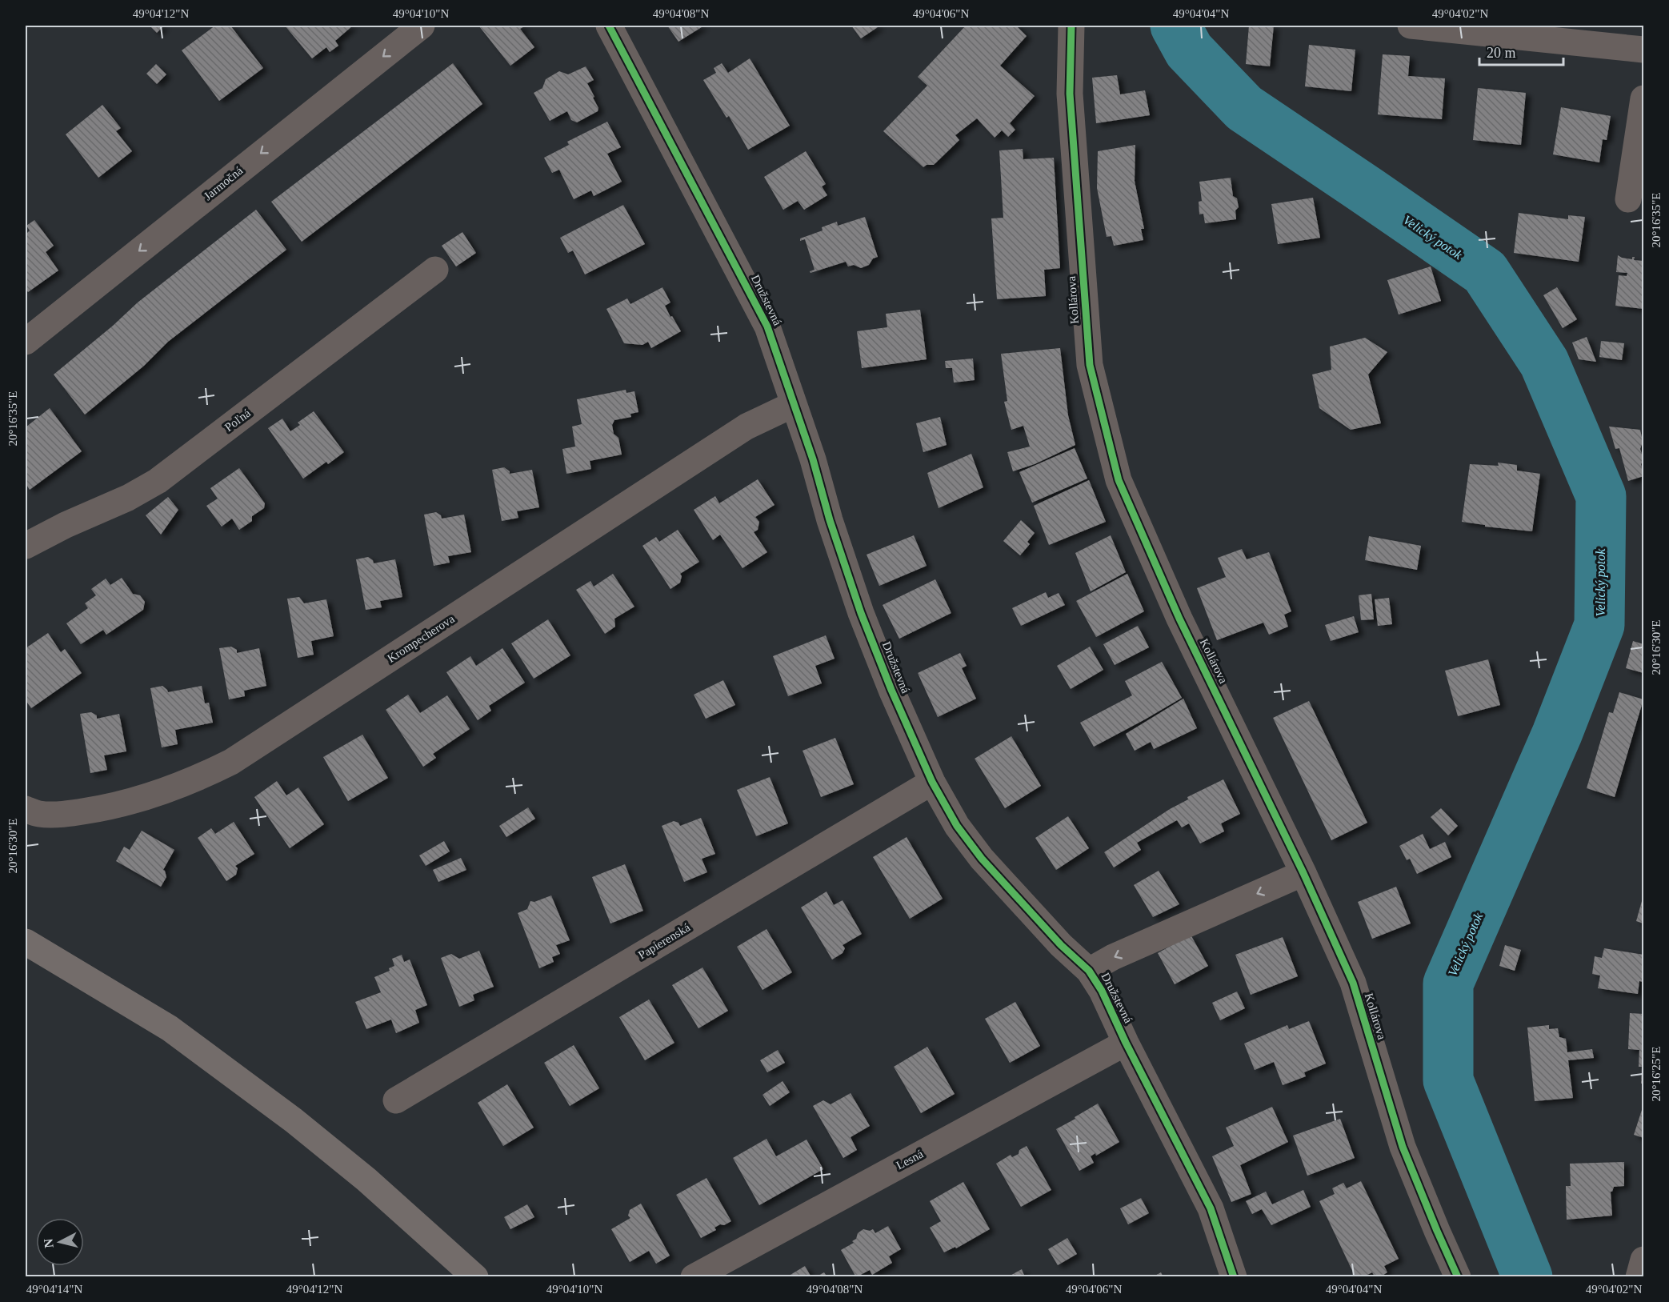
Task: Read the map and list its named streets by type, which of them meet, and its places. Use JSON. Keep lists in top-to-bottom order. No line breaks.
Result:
{"streets":{"street":["Jarmočná","Družstevná","Kollárova","Poľná","Krompecherova","Papierenská","Lesná"]},"crossings":[["Družstevná","Krompecherova"],["Družstevná","Papierenská"],["Družstevná","Lesná"]],"one_way":["Jarmočná"],"water":["Velický potok"],"scale_bar":"20 m","north":"left","coordinates":["49°04'12\"N","49°04'10\"N","49°04'08\"N","49°04'06\"N","49°04'04\"N","49°04'02\"N","20°16'35\"E","20°16'30\"E","20°16'25\"E","49°04'14\"N"]}
